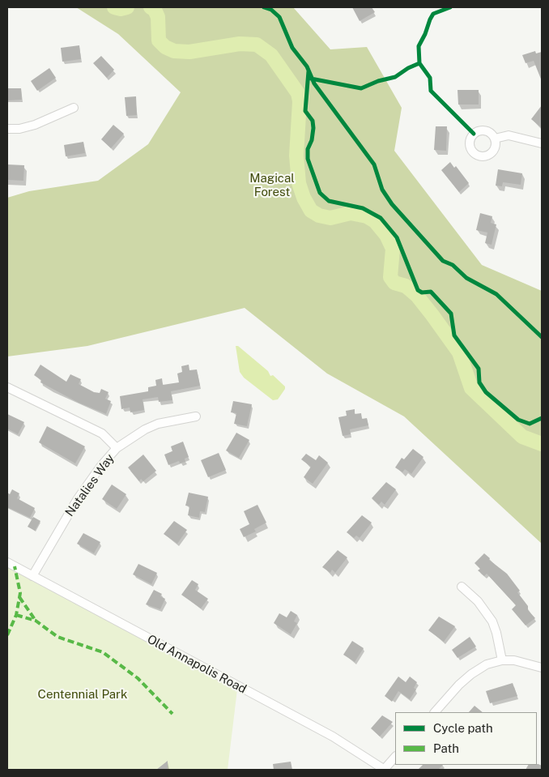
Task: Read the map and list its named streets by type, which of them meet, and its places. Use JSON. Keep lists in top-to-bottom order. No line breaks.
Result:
{"streets":{"street":["Natalies Way","Old Annapolis Road"]},"crossings":[["Natalies Way","Old Annapolis Road"]],"parks":["Magical Forest","Centennial Park"],"legend":["Cycle path","Path"]}
